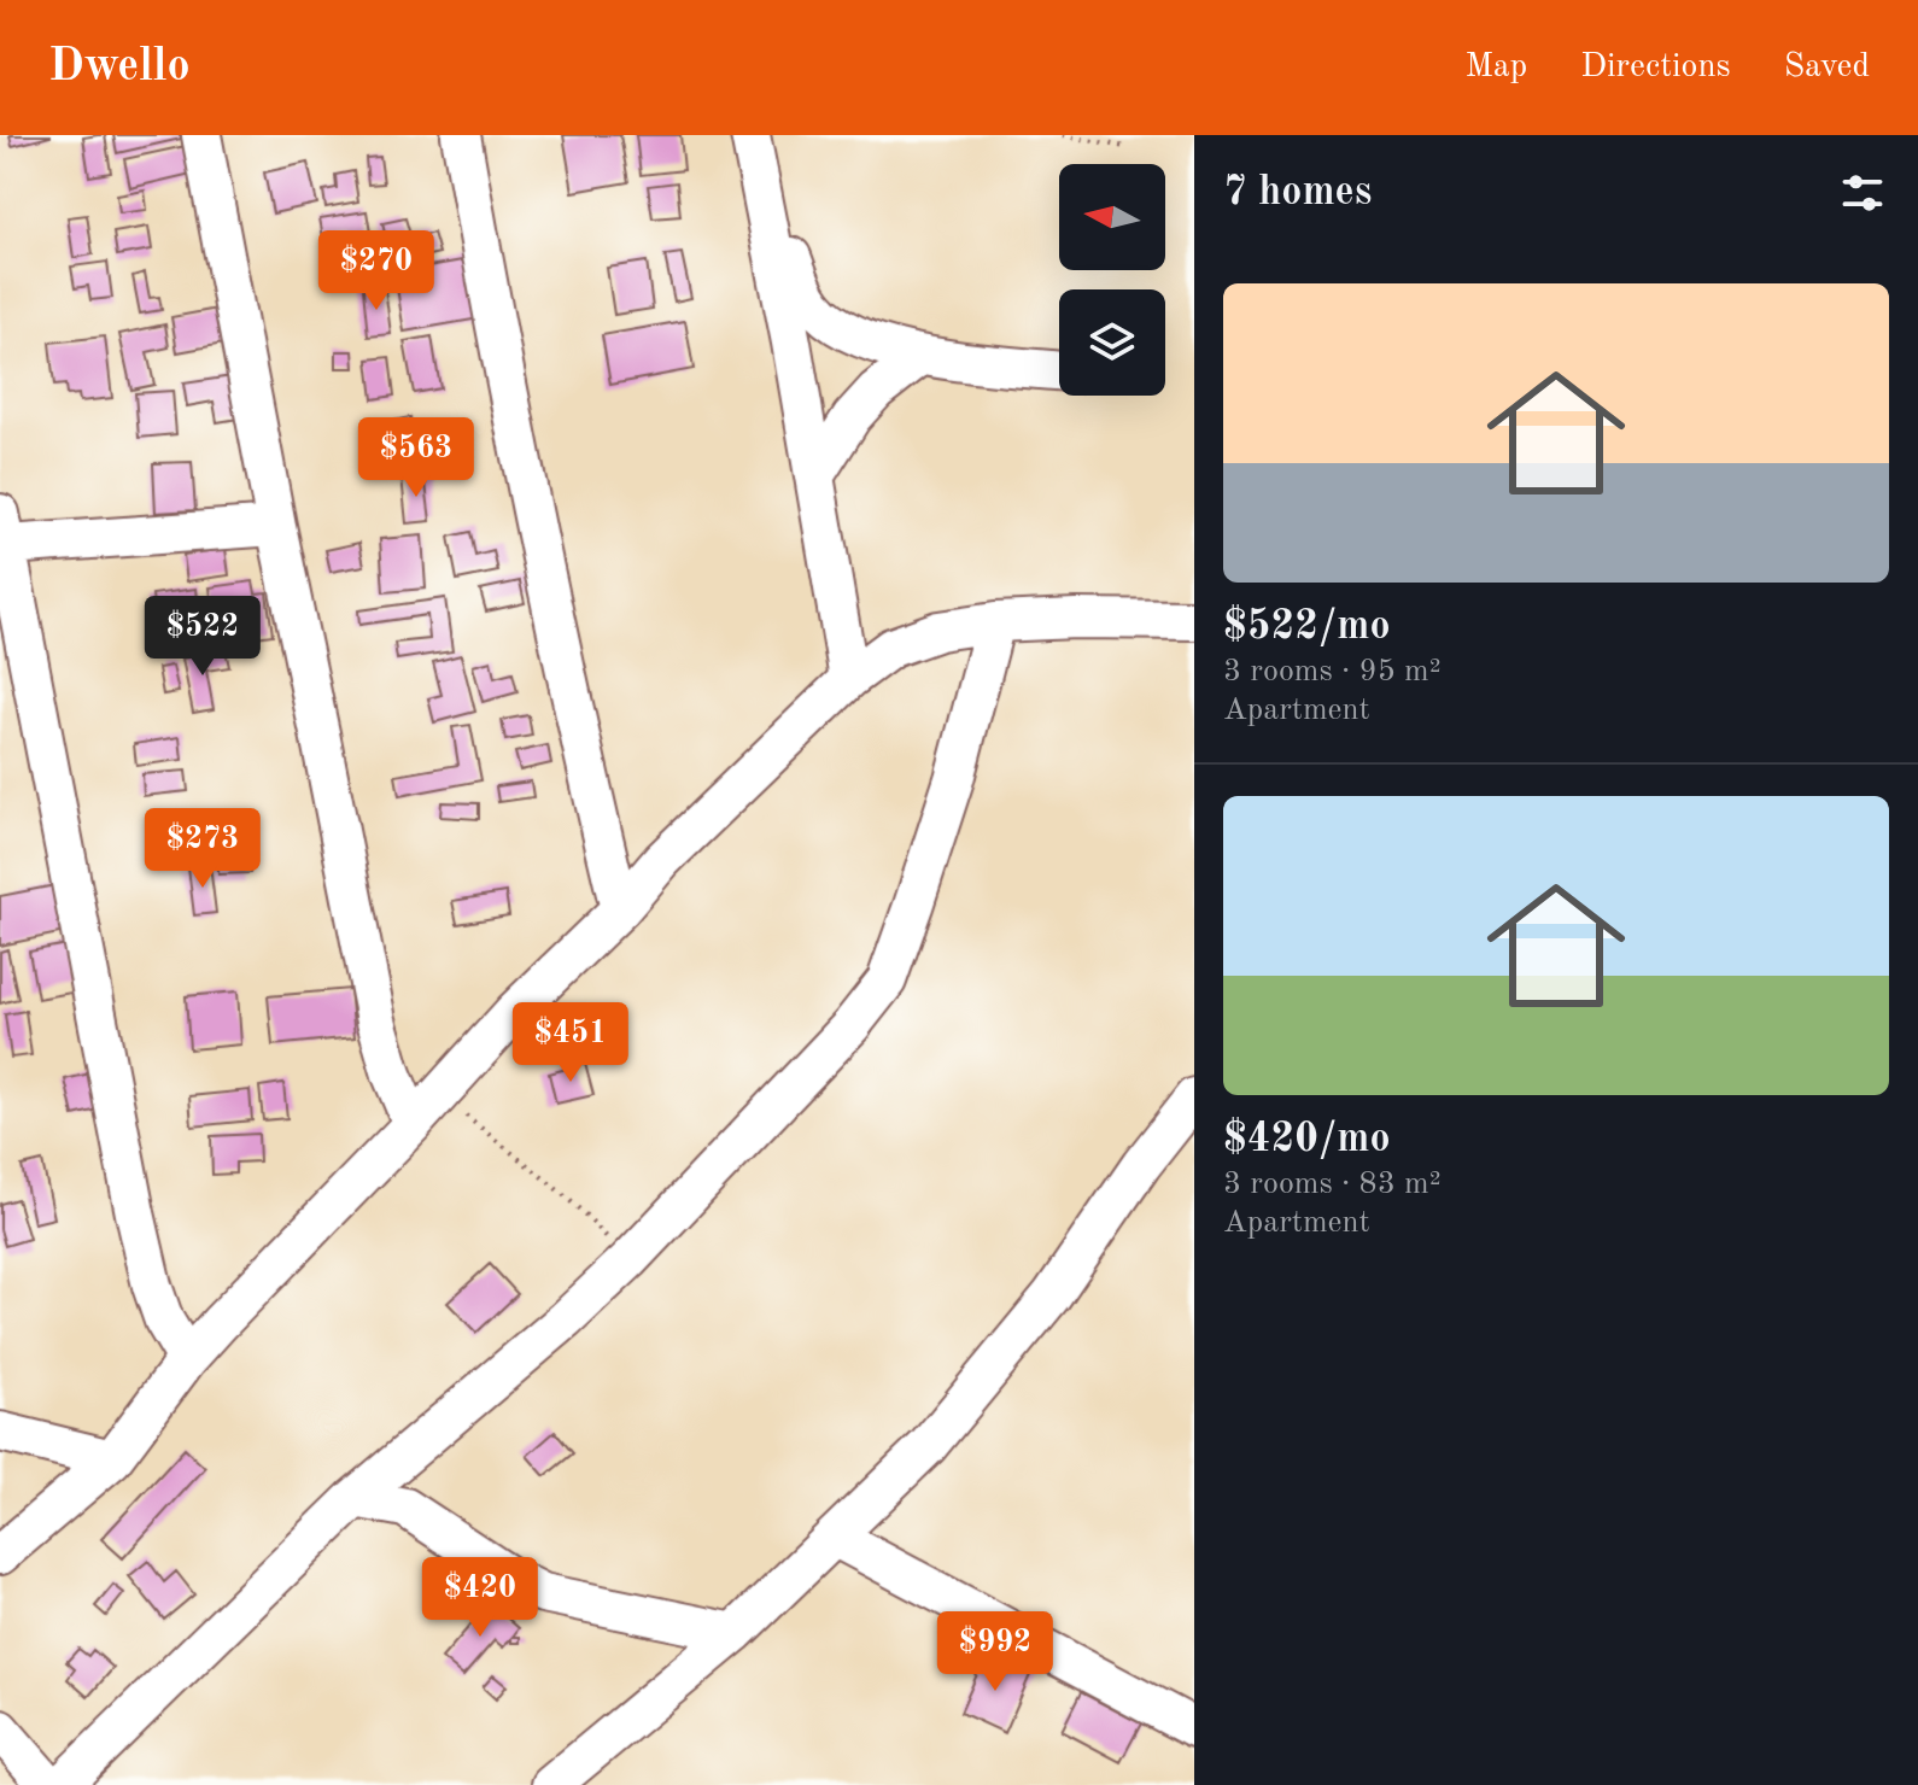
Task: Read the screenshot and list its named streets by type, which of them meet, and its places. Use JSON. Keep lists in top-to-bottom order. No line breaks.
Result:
{"north":"left","page":{"header":"Dwello","nav":["Map","Directions","Saved"],"heading":"7 homes","price":["$270","$563","$522","$273","$451","$420","$992"],"list":[{"name":"$522/mo","note":"3 rooms · 95 m² · Apartment"},{"name":"$420/mo","note":"3 rooms · 83 m² · Apartment"}]}}
